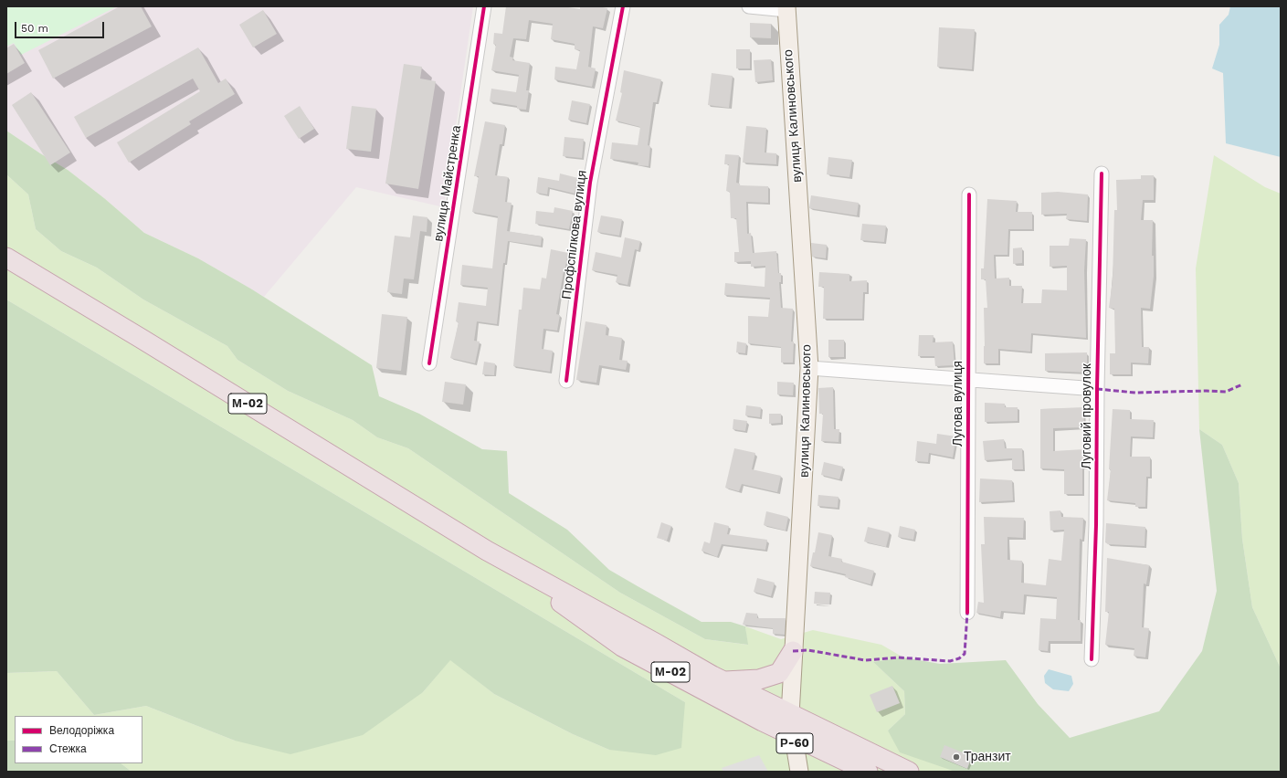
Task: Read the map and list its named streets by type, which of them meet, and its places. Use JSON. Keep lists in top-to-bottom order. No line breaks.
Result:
{"streets":{"highway":["М-02"],"main road":["вулиця Калиновського","Р-60"],"street":["вулиця Майстренка","Профспілкова вулиця","Лугова вулиця","Луговий провулок"]},"crossings":[["вулиця Калиновського","М-02"]],"places":["Транзит"],"legend":["Велодоріжка","Стежка"],"scale_bar":"50 m"}
